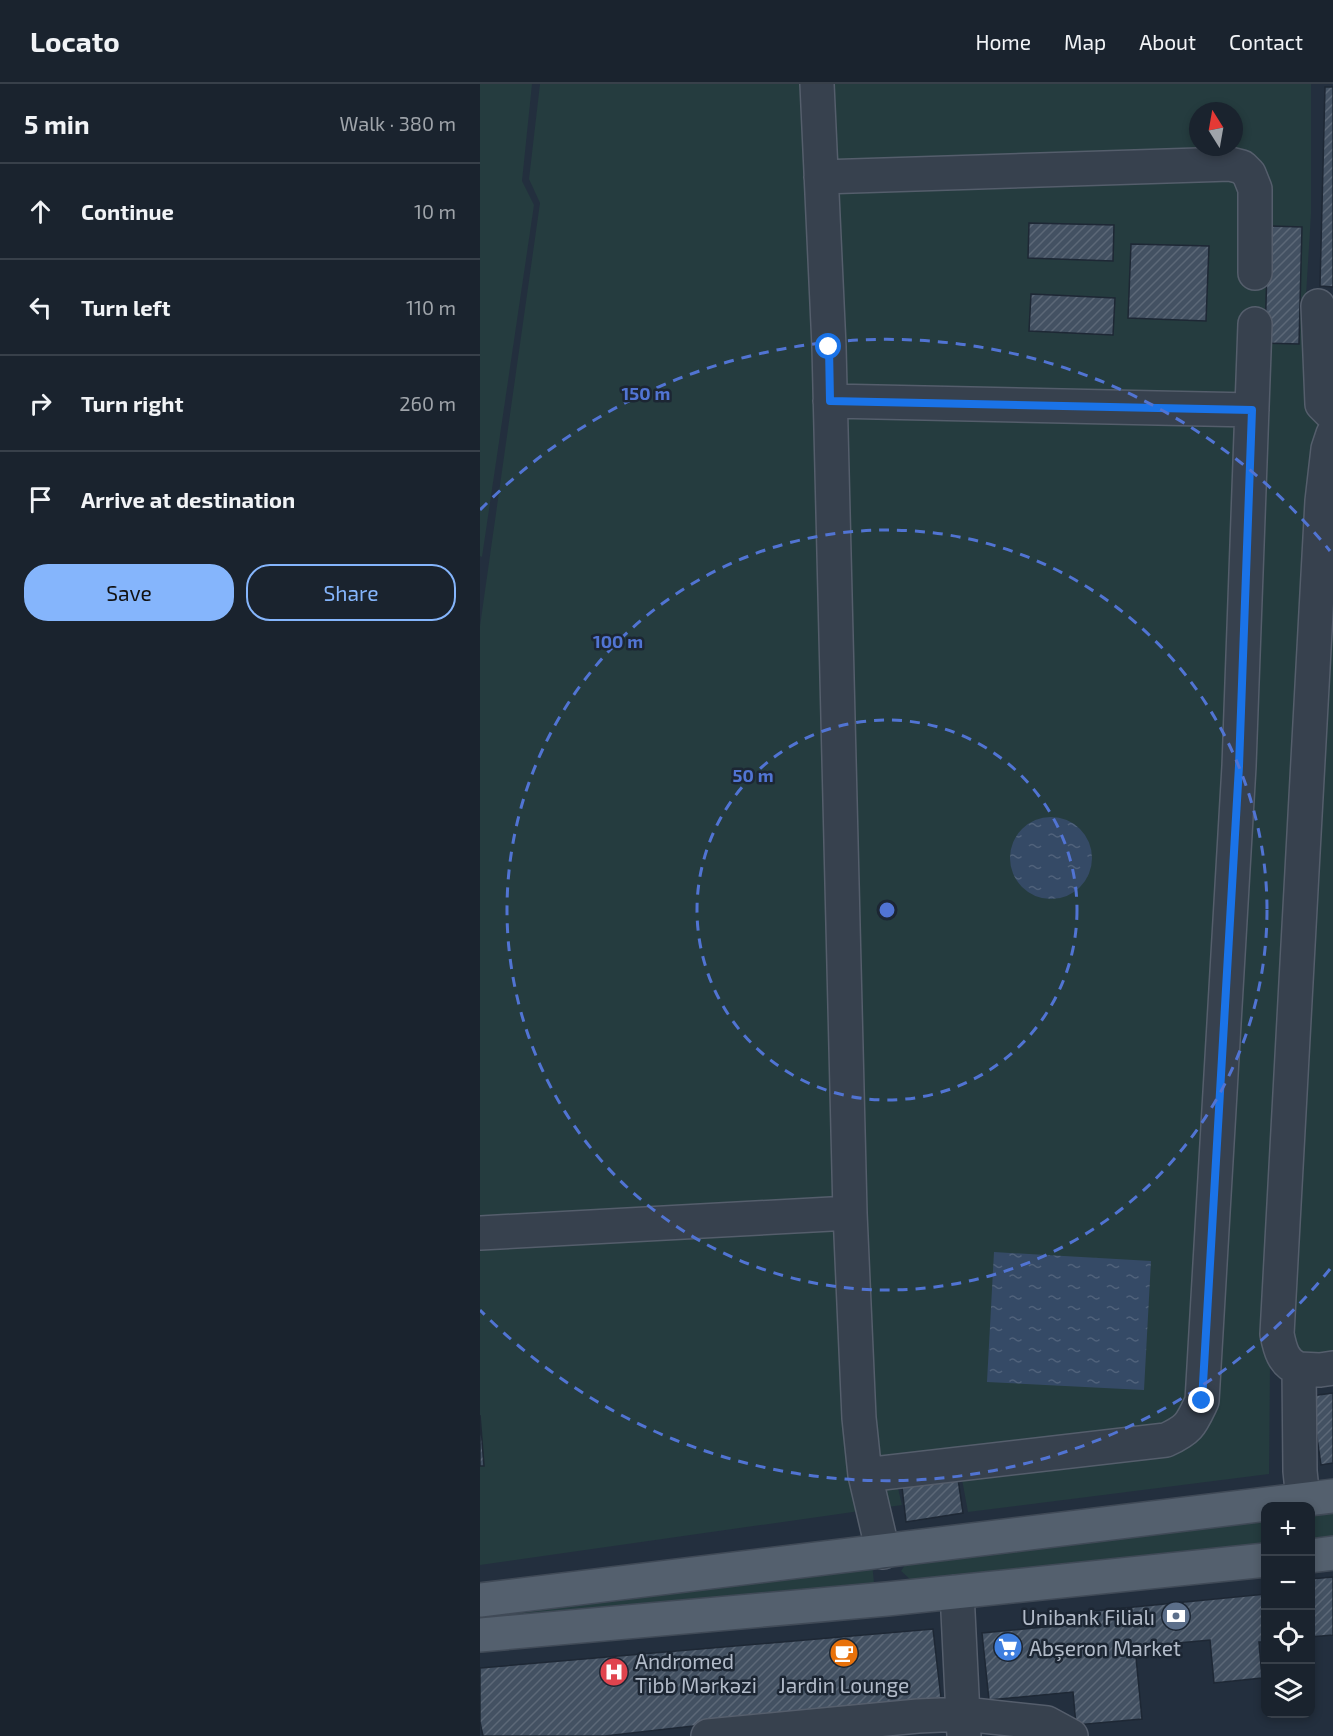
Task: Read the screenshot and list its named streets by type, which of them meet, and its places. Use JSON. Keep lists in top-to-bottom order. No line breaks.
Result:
{"places":{"bank":["Unibank Filialı"],"supermarket":["Abşeron Market"],"cafe":["Jardin Lounge"],"hospital":["Andromed Tibb Mərkəzi"]},"north":"top","page":{"header":"Locato","nav":["Home","Map","About","Contact"],"heading":["5 min","Walk · 380 m"],"list":[["Continue","10 m"],["Turn left","110 m"],["Turn right","260 m"],"Arrive at destination"],"buttons":["Save","Share"],"map_buttons":["+","−"]},"rings":["150 m","100 m","50 m"]}
